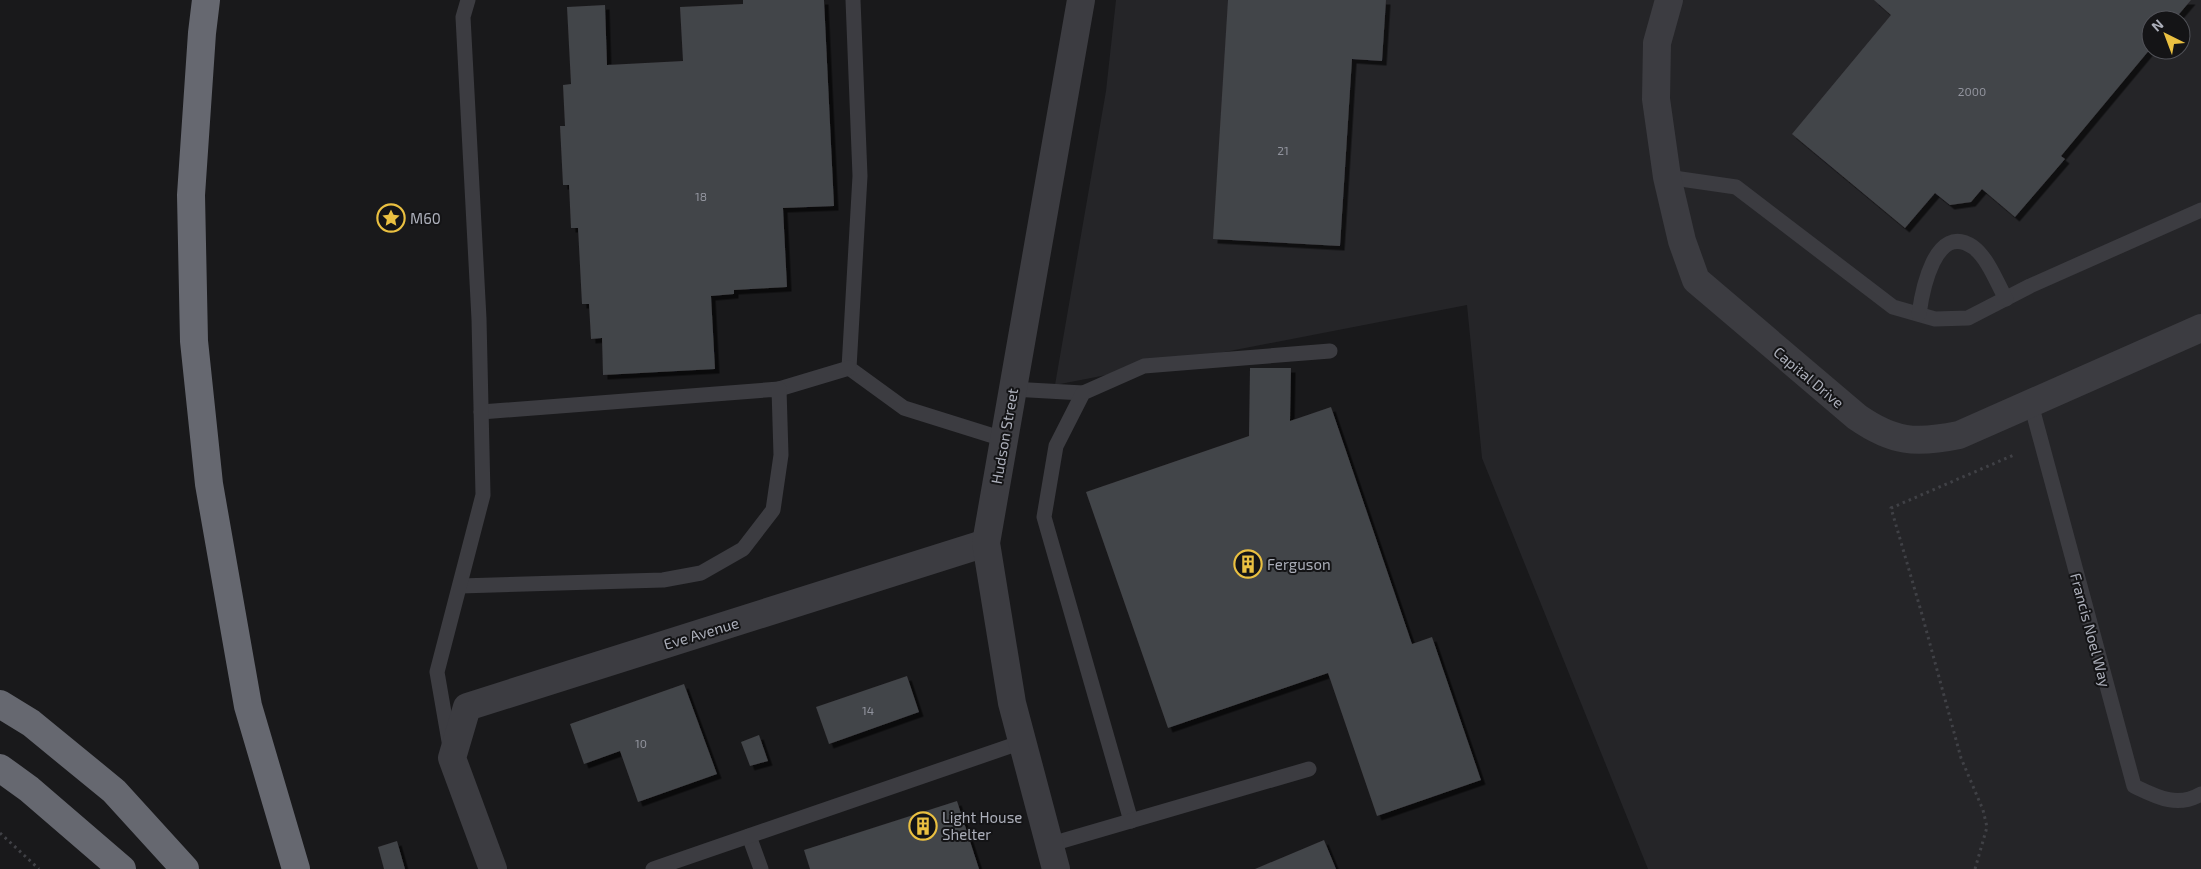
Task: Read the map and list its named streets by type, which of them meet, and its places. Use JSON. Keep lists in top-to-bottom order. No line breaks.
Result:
{"streets":{"street":["Capital Drive","Hudson Street","Eve Avenue"],"lane":["Francis Noel Way"]},"crossings":[["Capital Drive","Francis Noel Way"],["Hudson Street","Eve Avenue"]],"places":{"place":["M60"],"building":["Ferguson","Light House Shelter"]},"house_numbers":["2000","21","18","14","10"],"north":"top left"}
